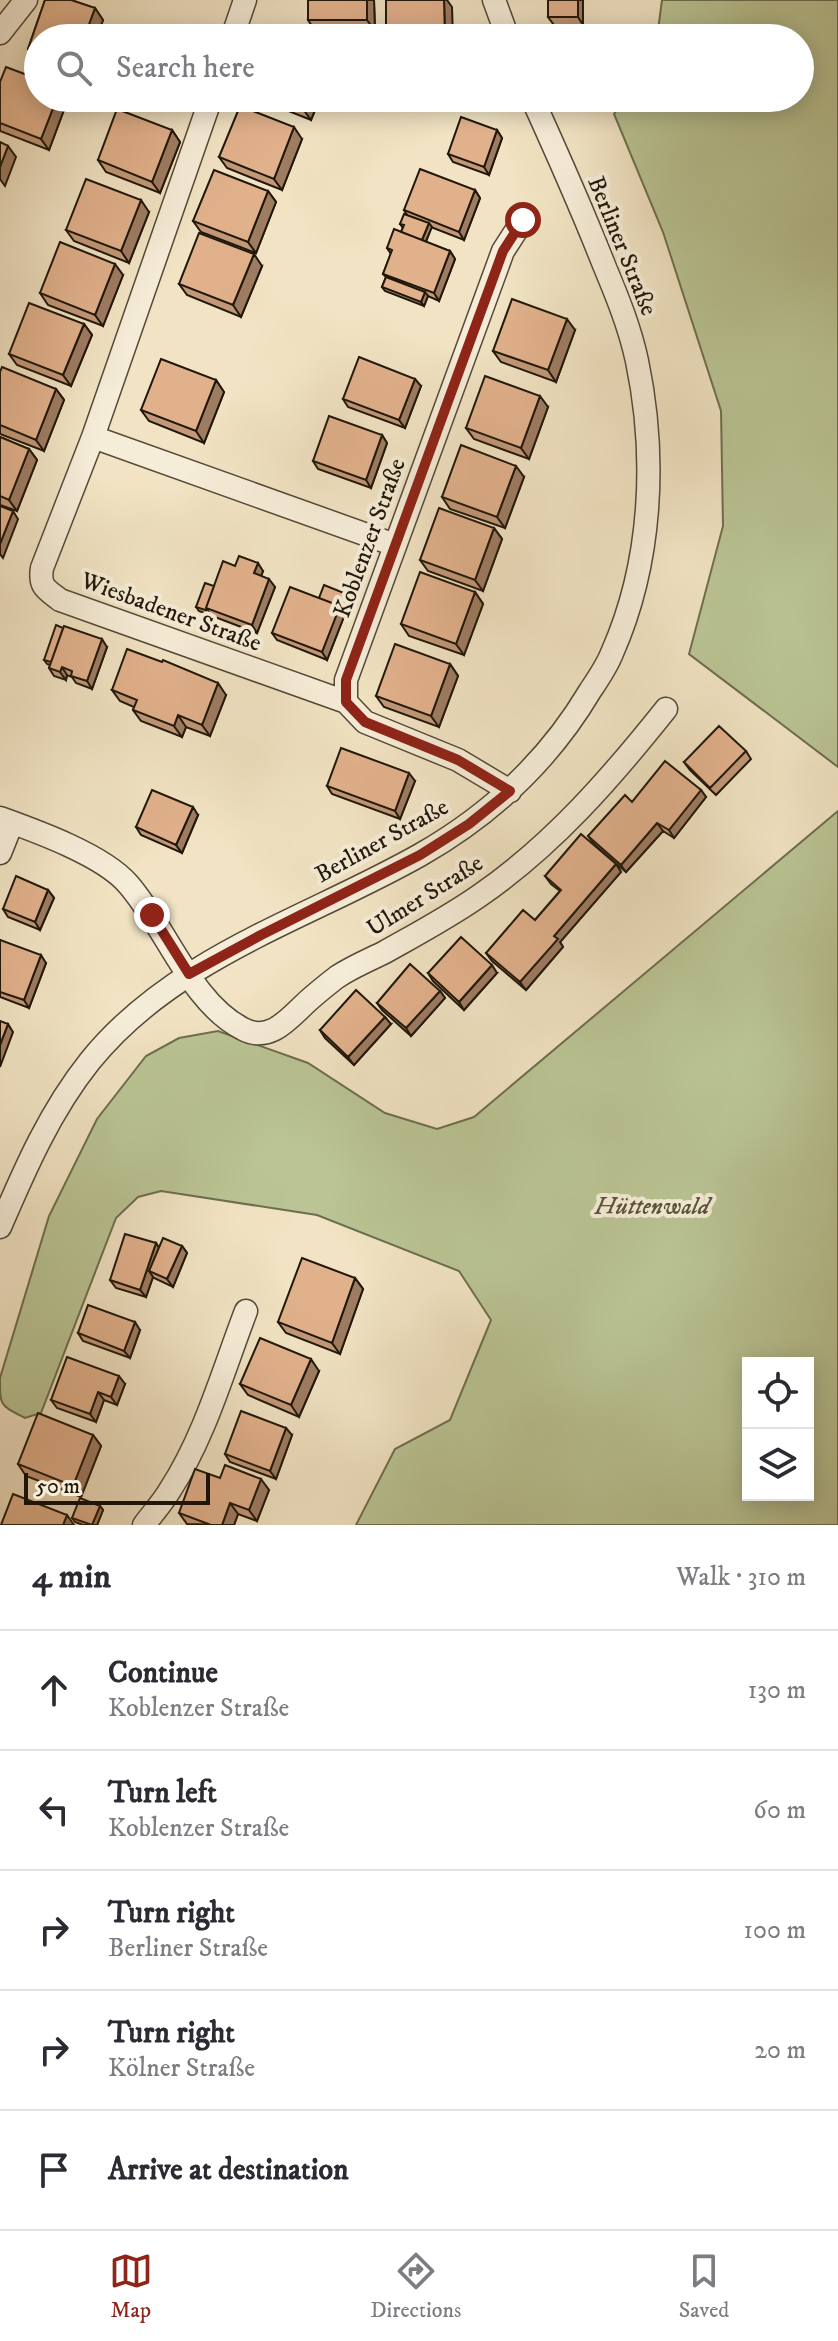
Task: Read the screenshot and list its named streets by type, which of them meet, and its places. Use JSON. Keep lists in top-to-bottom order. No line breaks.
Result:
{"streets":{"street":["Berliner Straße","Koblenzer Straße","Wiesbadener Straße","Ulmer Straße"]},"crossings":[["Berliner Straße","Ulmer Straße"],["Koblenzer Straße","Wiesbadener Straße"]],"parks":["Hüttenwald"],"scale_bar":"50 m","page":{"search":"Search here","scale":"50 m","heading":["4 min","Walk · 310 m"],"list":[["Continue","Koblenzer Straße","130 m"],["Turn left","Koblenzer Straße","60 m"],["Turn right","Berliner Straße","100 m"],["Turn right","Kölner Straße","20 m"],"Arrive at destination"],"nav":["Map","Directions","Saved"]}}
